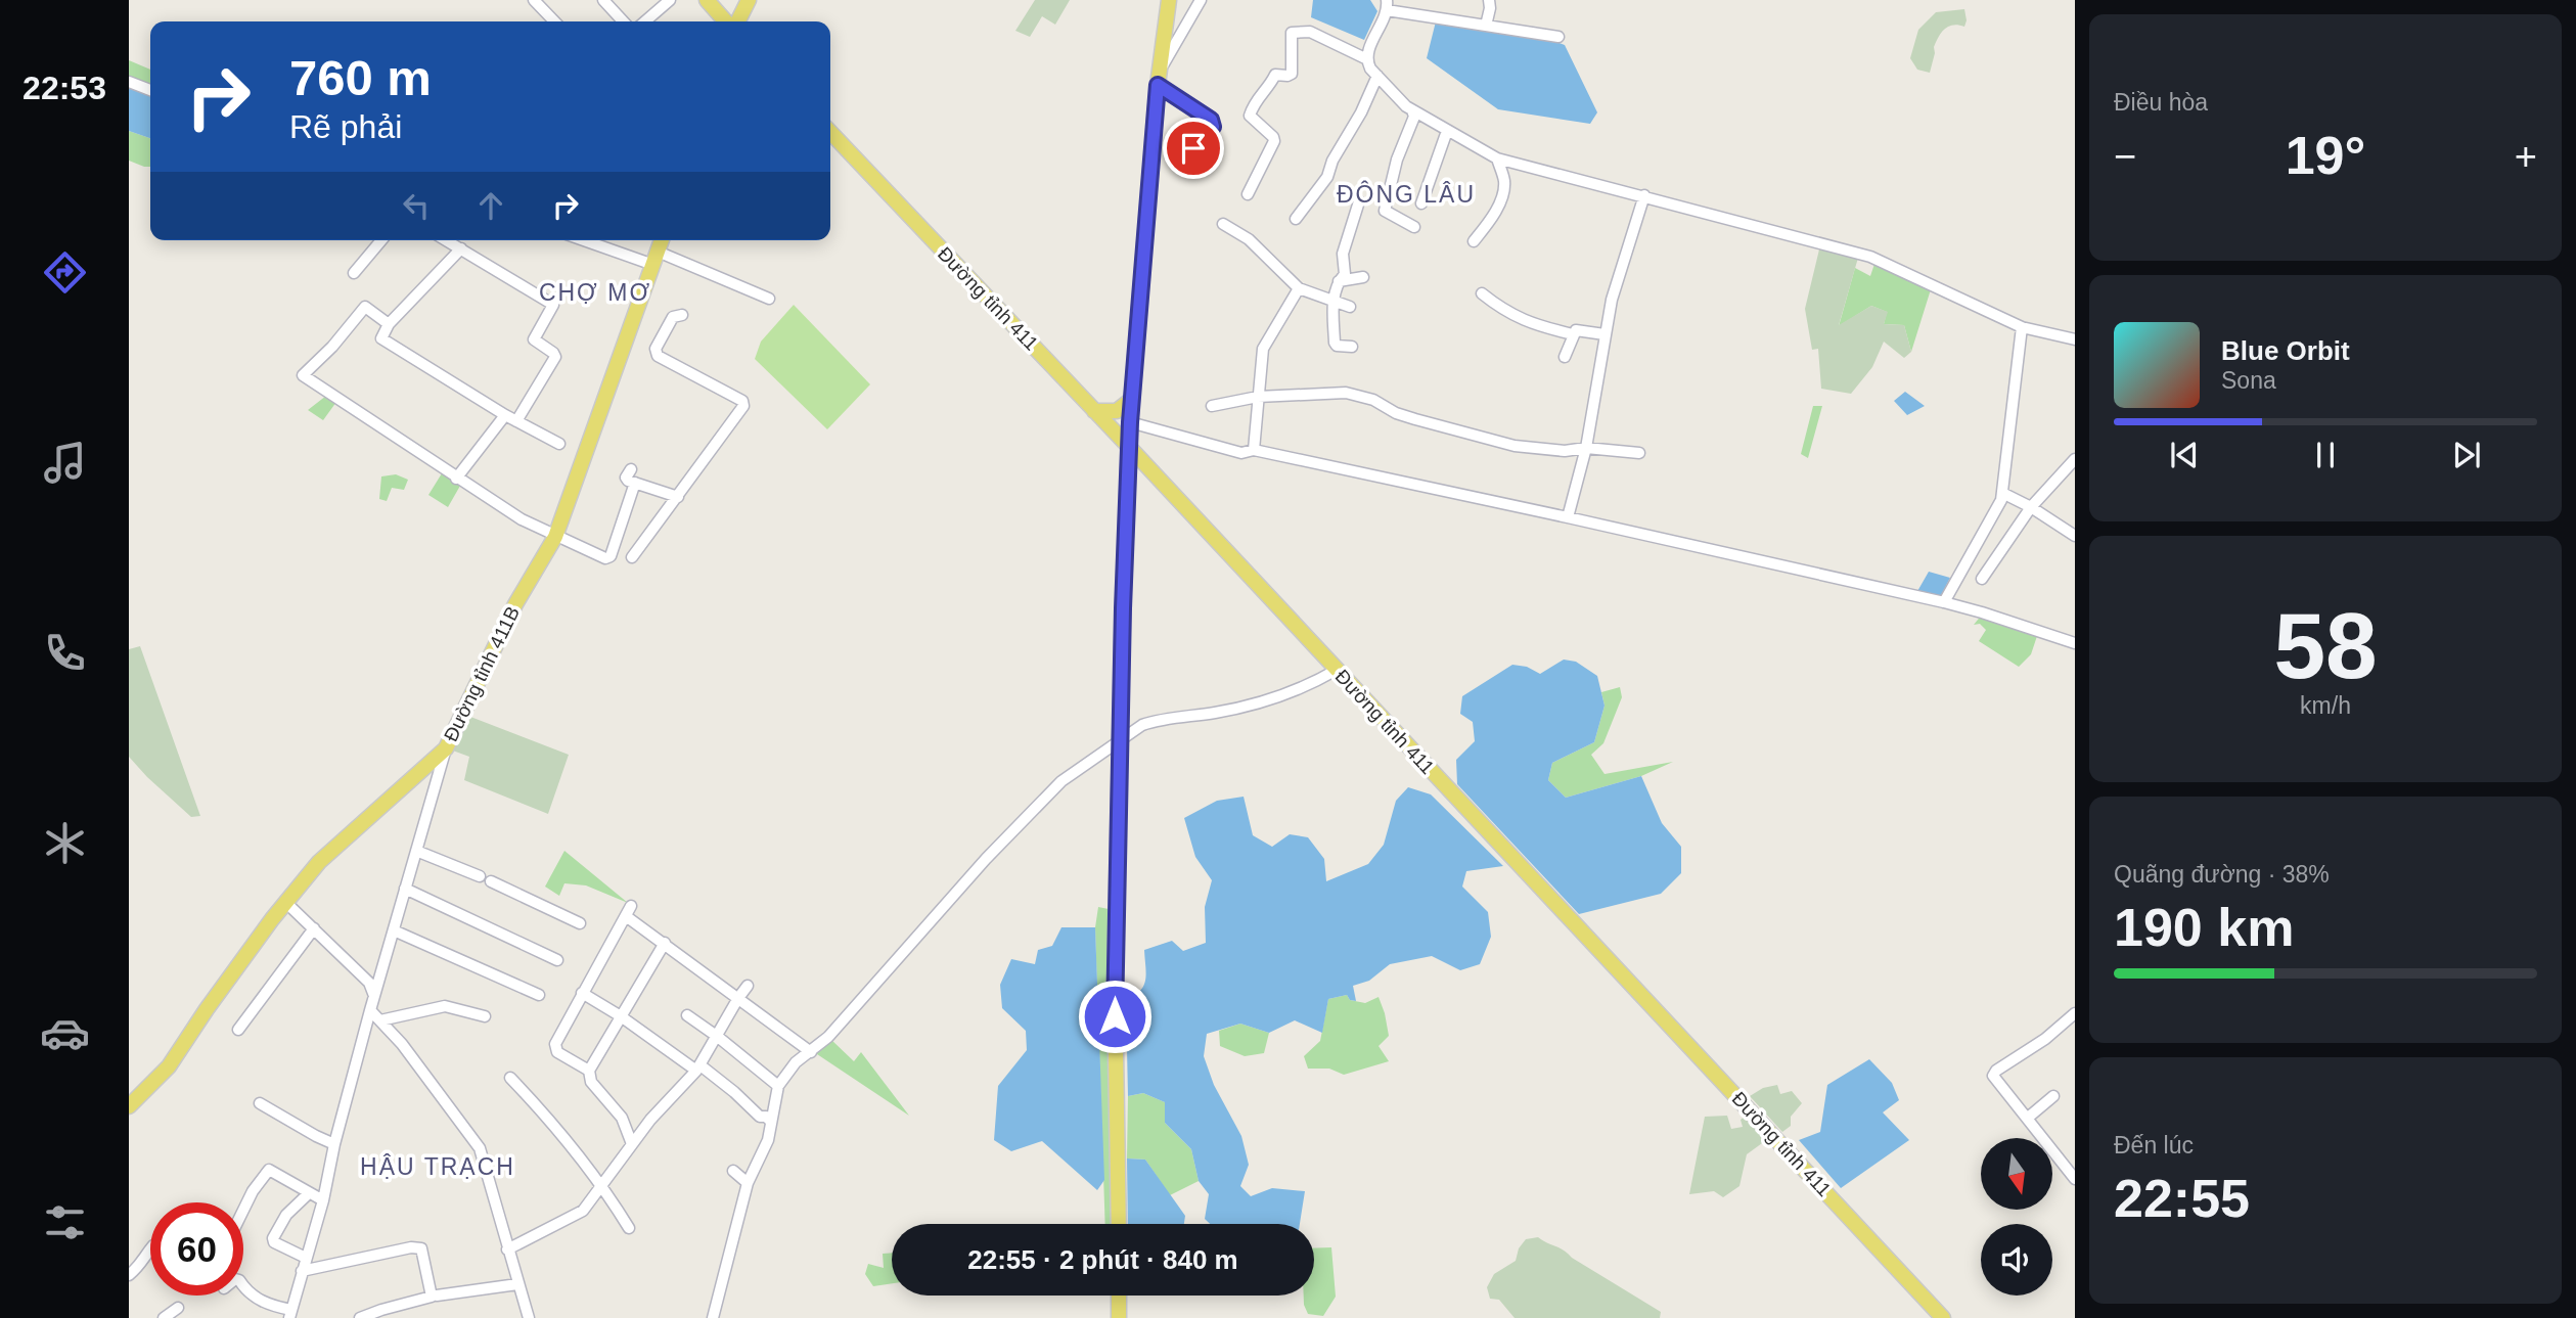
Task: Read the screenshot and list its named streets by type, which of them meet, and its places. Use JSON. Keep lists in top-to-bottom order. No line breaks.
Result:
{"streets":{"main road":["Đường tỉnh 411","Đường tỉnh 411B"]},"districts":["ĐÔNG LÂU","CHỢ MƠ","HẬU TRẠCH"],"north":"bottom","page":{"tabs":"22:53","tile":["Điều hòa",["58","km/h"],["Quãng đường · 38%","190 km"],["Đến lúc","22:55"]],"turn":["760 m","Rẽ phải"],"heat":["−","19°","+"],"song":["Blue Orbit","Sona"],"limit":"60","trip":"22:55 · 2 phút · 840 m"}}
